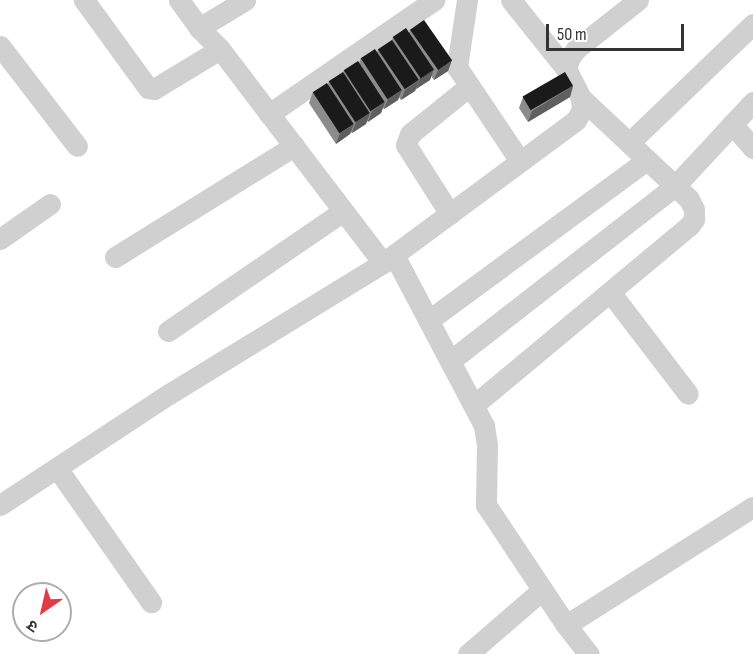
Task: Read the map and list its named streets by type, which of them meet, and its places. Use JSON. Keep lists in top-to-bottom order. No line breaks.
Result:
{"scale_bar":"50 m","north":"bottom left"}
